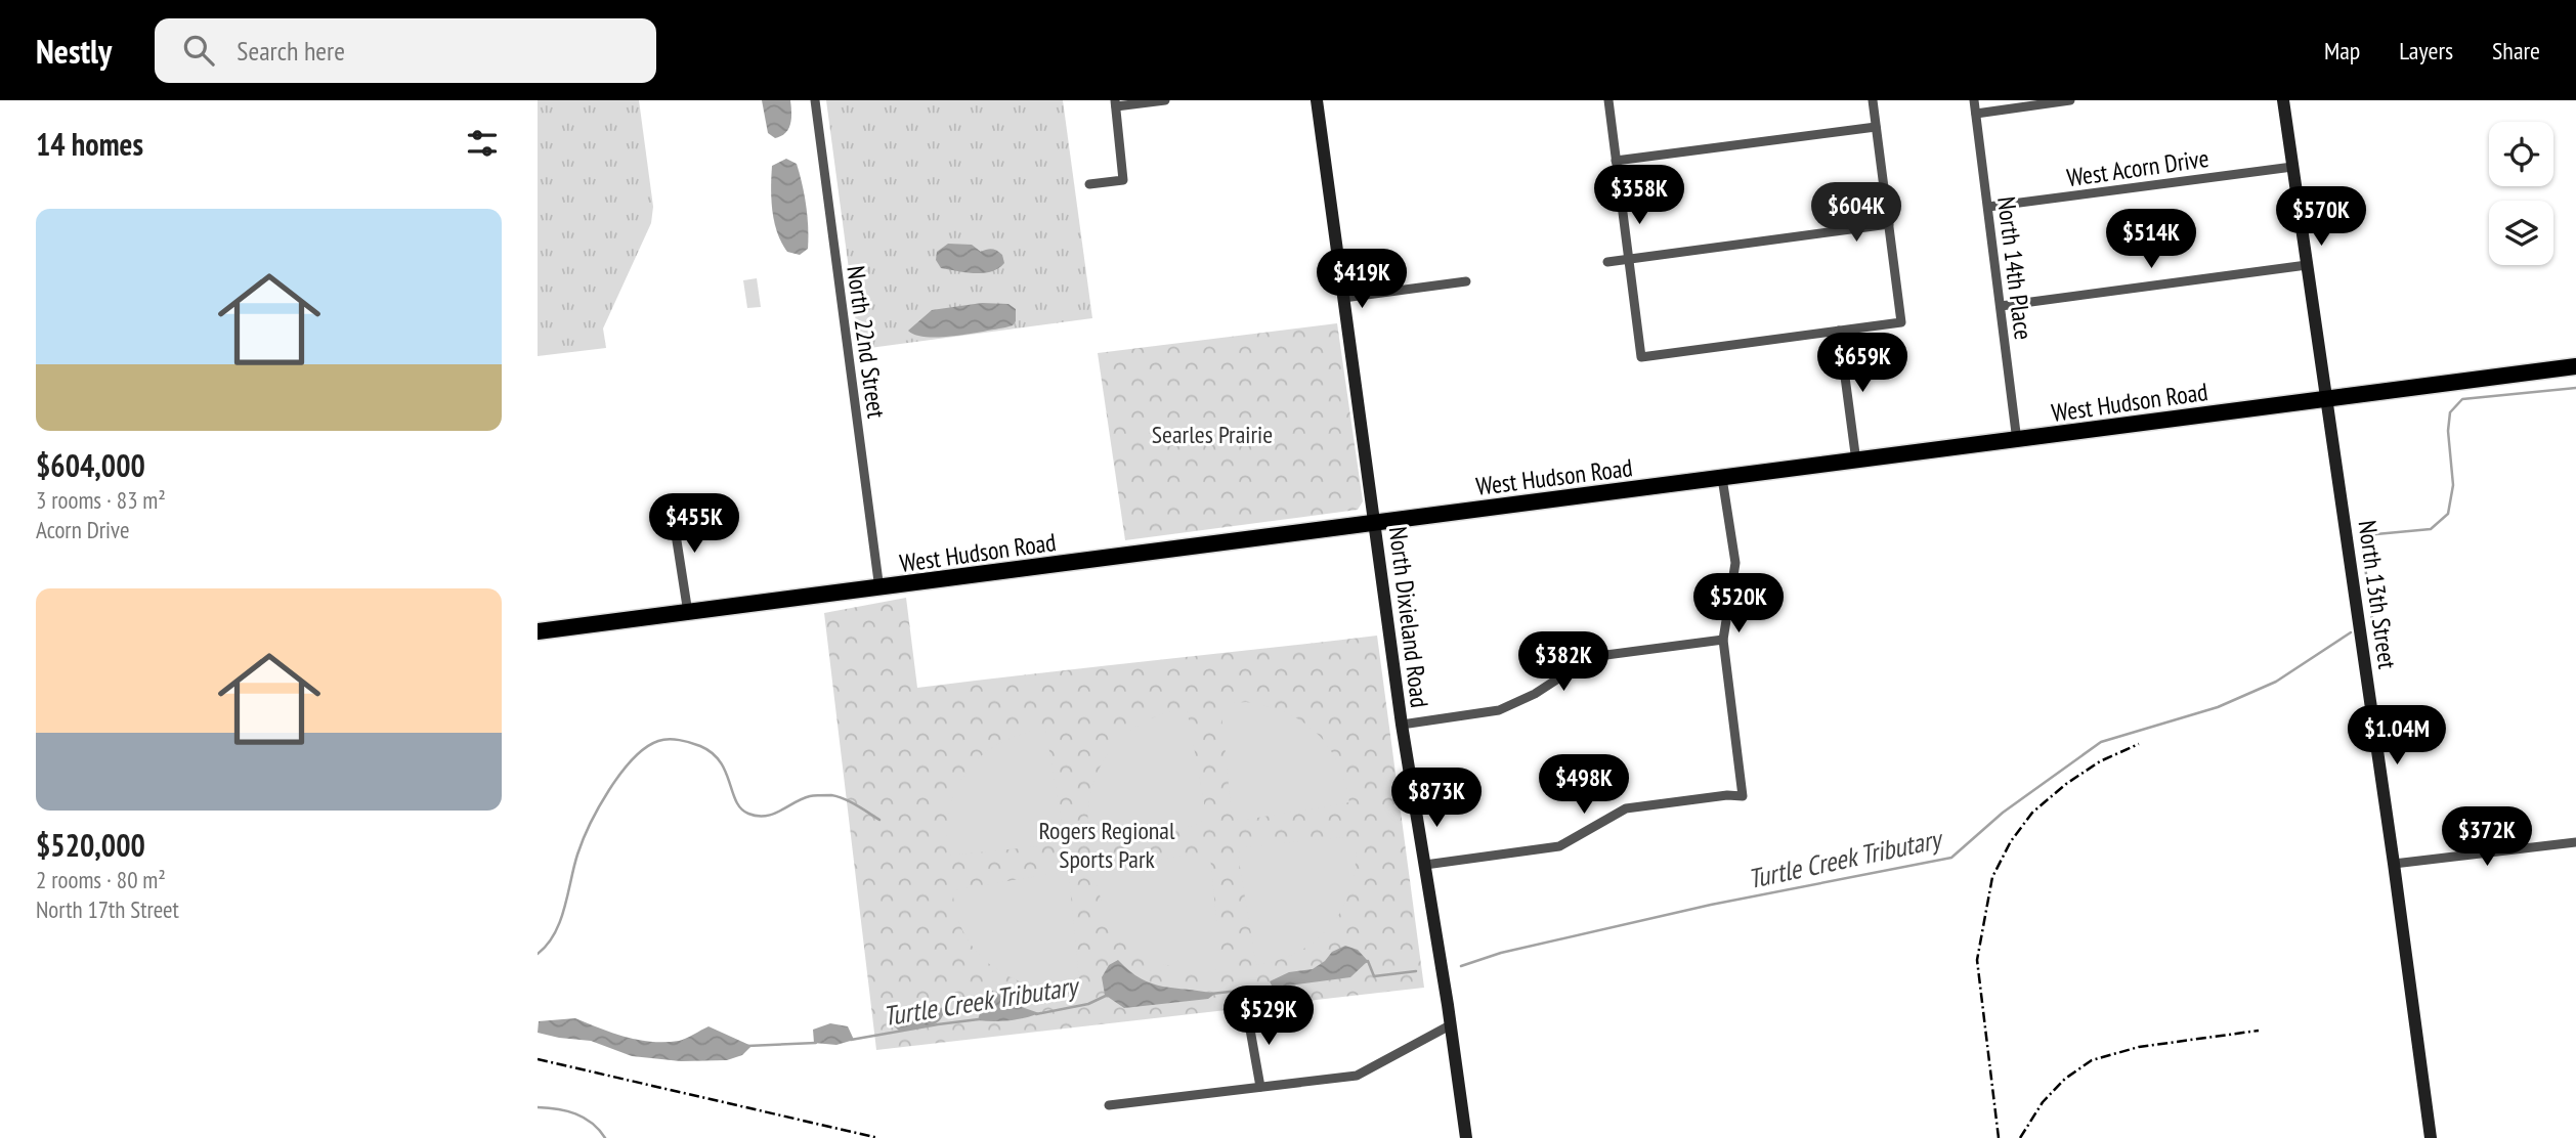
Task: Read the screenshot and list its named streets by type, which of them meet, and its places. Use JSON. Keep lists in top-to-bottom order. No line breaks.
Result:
{"streets":{"highway":["West Hudson Road"],"main road":["North 13th Street","North Dixieland Road"],"street":["West Acorn Drive","North 14th Place","North 22nd Street"]},"crossings":[["West Acorn Drive","North 14th Place"],["West Acorn Drive","North 13th Street"],["North 14th Place","West Hudson Road"],["North 22nd Street","West Hudson Road"],["West Hudson Road","North 13th Street"],["West Hudson Road","North Dixieland Road"]],"water":["Turtle Creek Tributary"],"parks":["Searles Prairie","Rogers Regional Sports Park"],"page":{"header":"Nestly","search":"Search here","nav":["Map","Layers","Share"],"heading":"14 homes","price":["$358K","$604K","$570K","$514K","$419K","$659K","$455K","$520K","$382K","$1.04M","$498K","$873K","$372K","$529K"],"list":[{"name":"$604,000","note":"3 rooms · 83 m² · Acorn Drive"},{"name":"$520,000","note":"2 rooms · 80 m² · North 17th Street"}]}}
